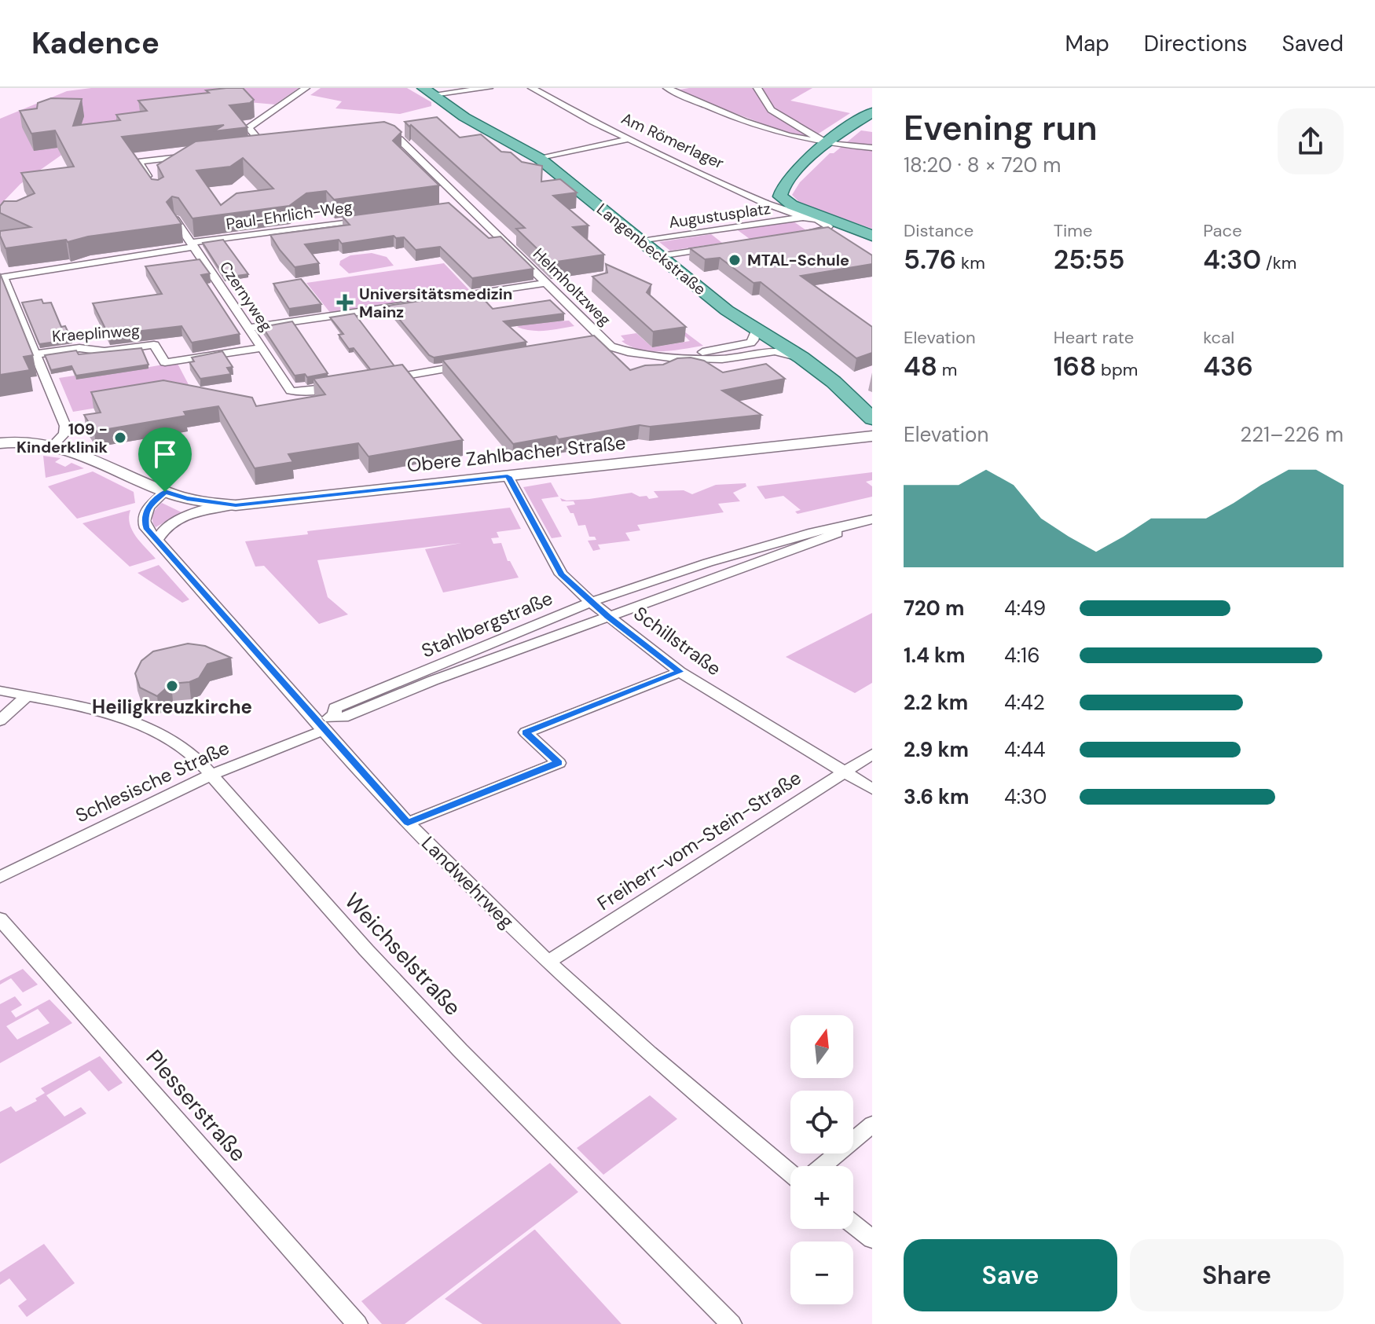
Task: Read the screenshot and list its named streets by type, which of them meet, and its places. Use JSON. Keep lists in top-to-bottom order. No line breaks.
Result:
{"streets":{"main road":["Langenbeckstraße"],"street":["Am Römerlager","Paul-Ehrlich-Weg","Augustusplatz","Helmholtzweg","Czernyweg","Kraeplinweg","Obere Zahlbacher Straße","Stahlbergstraße","Schillstraße","Schlesische Straße","Freiherr-vom-Stein-Straße","Landwehrweg","Weichselstraße","Plesserstraße"]},"crossings":[["Am Römerlager","Augustusplatz"],["Paul-Ehrlich-Weg","Czernyweg"],["Paul-Ehrlich-Weg","Kraeplinweg"],["Augustusplatz","Langenbeckstraße"],["Langenbeckstraße","Helmholtzweg"],["Czernyweg","Kraeplinweg"],["Obere Zahlbacher Straße","Schillstraße"],["Obere Zahlbacher Straße","Landwehrweg"],["Stahlbergstraße","Schillstraße"],["Stahlbergstraße","Schlesische Straße"],["Stahlbergstraße","Landwehrweg"],["Schillstraße","Freiherr-vom-Stein-Straße"],["Schlesische Straße","Landwehrweg"],["Schlesische Straße","Weichselstraße"],["Freiherr-vom-Stein-Straße","Landwehrweg"]],"places":{"other":["MTAL-Schule","109 - Kinderklinik","Heiligkreuzkirche"],"health":["Universitätsmedizin Mainz"]},"north":"top","page":{"header":"Kadence","nav":["Map","Directions","Saved"],"heading":["Evening run","18:20 · 8 × 720 m"],"stats":[["Distance","5.76 km"],["Time","25:55"],["Pace","4:30 /km"],["Elevation","48 m"],["Heart rate","168 bpm"],["kcal","436"]],"chart":["Elevation","221–226 m"],"list":[{"name":"720 m","note":"4:49"},{"name":"1.4 km","note":"4:16"},{"name":"2.2 km","note":"4:42"},{"name":"2.9 km","note":"4:44"},{"name":"3.6 km","note":"4:30"}],"map_buttons":["+","−"],"buttons":["Save","Share"]}}
